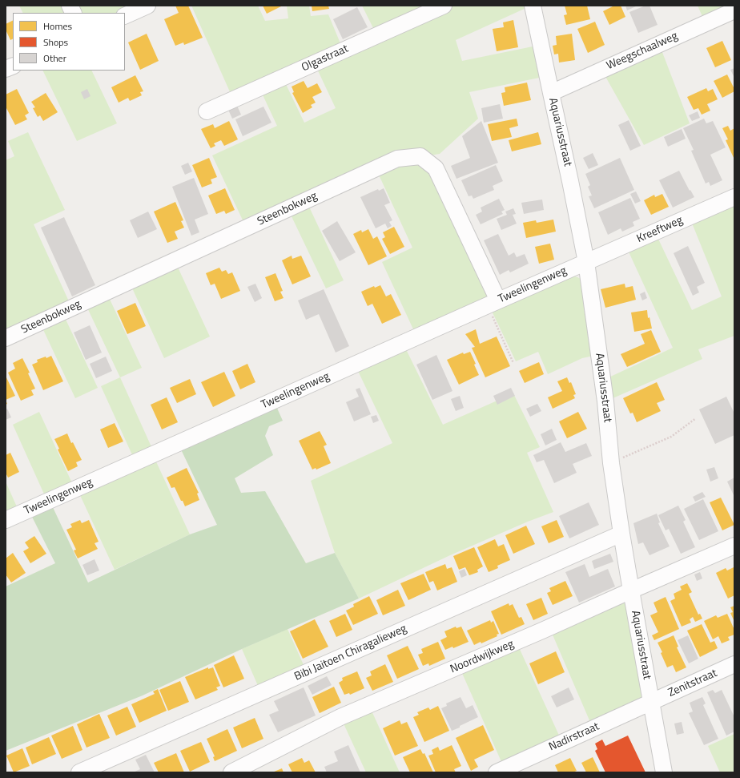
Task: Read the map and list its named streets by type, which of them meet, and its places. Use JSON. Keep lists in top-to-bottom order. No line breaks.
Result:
{"streets":{"street":["Weegschaalweg","Olgastraat","Aquariusstraat","Steenbokweg","Kreeftweg","Tweelingenweg","Bibi Jaitoen Chiragalieweg","Noordwijkweg","Zenitstraat","Nadirstraat"]},"crossings":[["Weegschaalweg","Aquariusstraat"],["Aquariusstraat","Kreeftweg"],["Aquariusstraat","Tweelingenweg"],["Aquariusstraat","Bibi Jaitoen Chiragalieweg"],["Aquariusstraat","Noordwijkweg"],["Aquariusstraat","Zenitstraat"],["Aquariusstraat","Nadirstraat"],["Steenbokweg","Tweelingenweg"],["Kreeftweg","Tweelingenweg"],["Zenitstraat","Nadirstraat"]],"legend":["Homes","Shops","Other"]}
